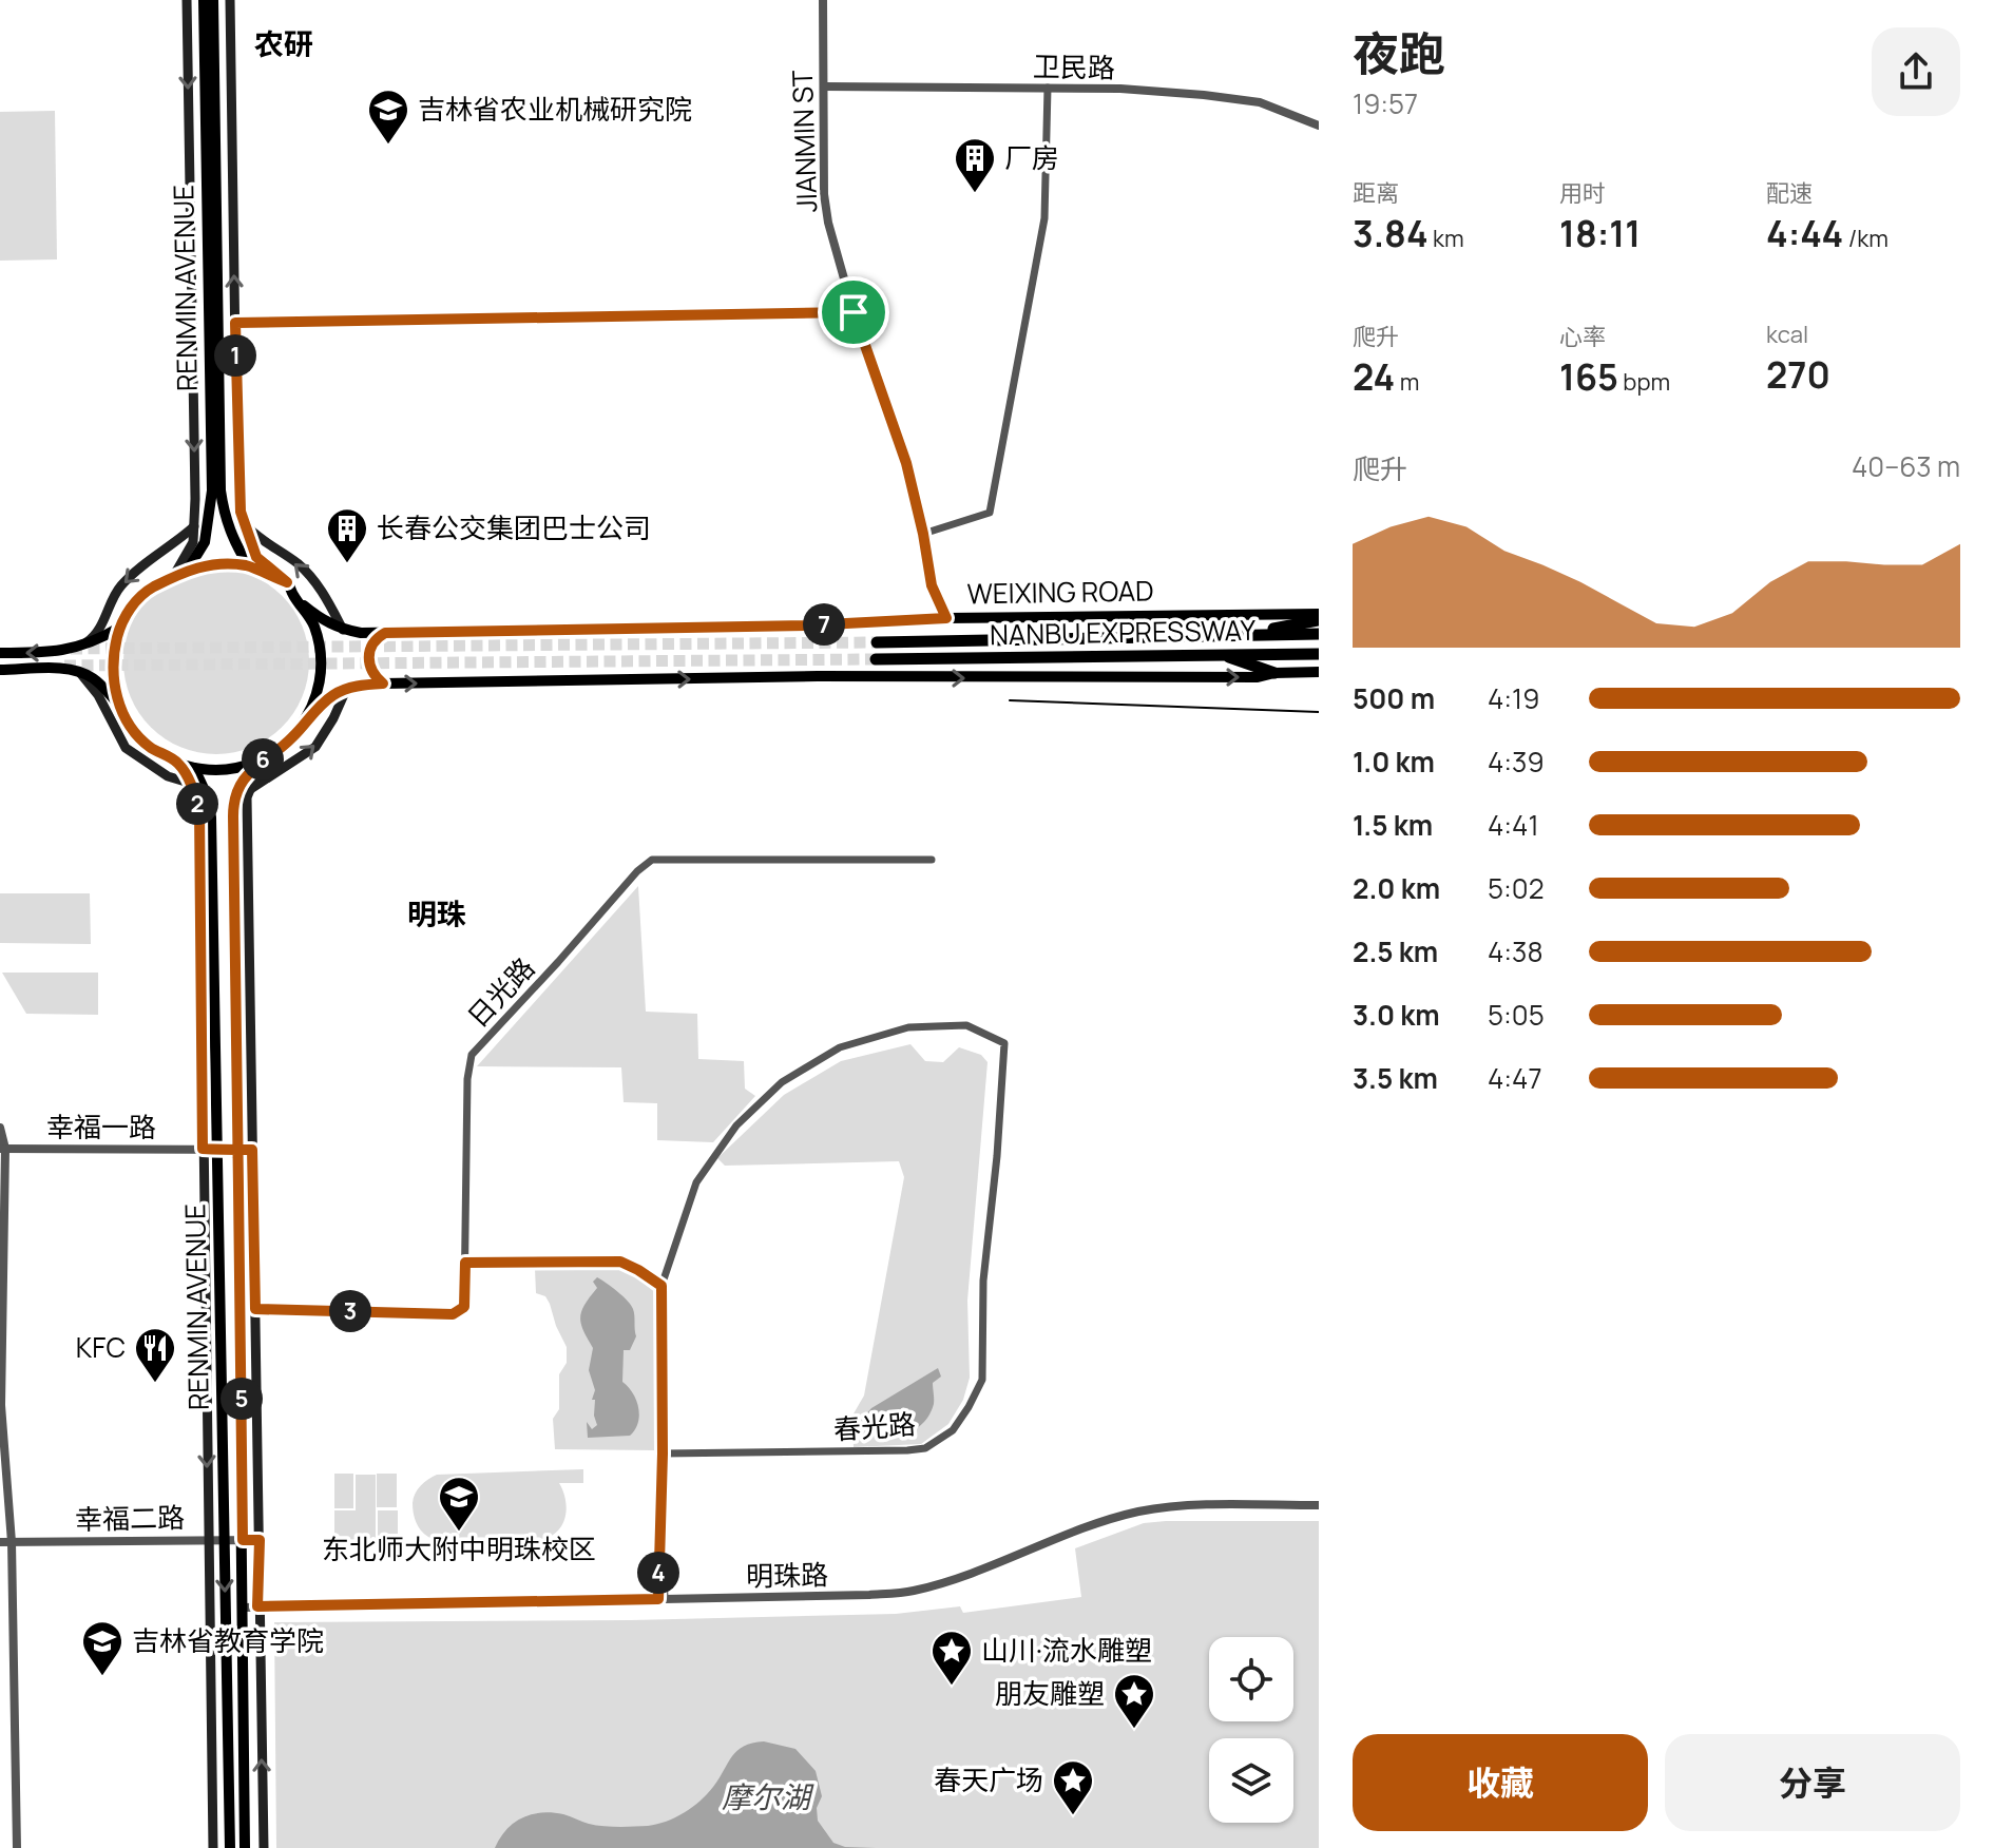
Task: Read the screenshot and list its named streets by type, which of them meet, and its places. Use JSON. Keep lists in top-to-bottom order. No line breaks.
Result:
{"streets":{"highway":["NANBU EXPRESSWAY"],"main road":["RENMIN AVENUE","WEIXING ROAD"],"street":["卫民路","JIANMIN ST","日光路","幸福一路","春光路","幸福二路","明珠路"]},"crossings":[["卫民路","JIANMIN ST"],["JIANMIN ST","WEIXING ROAD"],["RENMIN AVENUE","WEIXING ROAD"],["RENMIN AVENUE","幸福一路"],["RENMIN AVENUE","幸福二路"],["RENMIN AVENUE","明珠路"]],"districts":["农研","明珠"],"water":["摩尔湖"],"places":{"school or university":["吉林省农业机械研究院","东北师大附中明珠校区","吉林省教育学院"],"building":["厂房","长春公交集团巴士公司"],"restaurant":["KFC"],"place":["山川·流水雕塑","朋友雕塑","春天广场"]},"page":{"heading":["夜跑","19:57"],"stats":[["距离","3.84 km"],["用时","18:11"],["配速","4:44 /km"],["爬升","24 m"],["心率","165 bpm"],["kcal","270"]],"pins":["1","7","6","2","3","5","4"],"chart":["爬升","40–63 m"],"list":[{"name":"500 m","note":"4:19"},{"name":"1.0 km","note":"4:39"},{"name":"1.5 km","note":"4:41"},{"name":"2.0 km","note":"5:02"},{"name":"2.5 km","note":"4:38"},{"name":"3.0 km","note":"5:05"},{"name":"3.5 km","note":"4:47"}],"buttons":["收藏","分享"]}}
